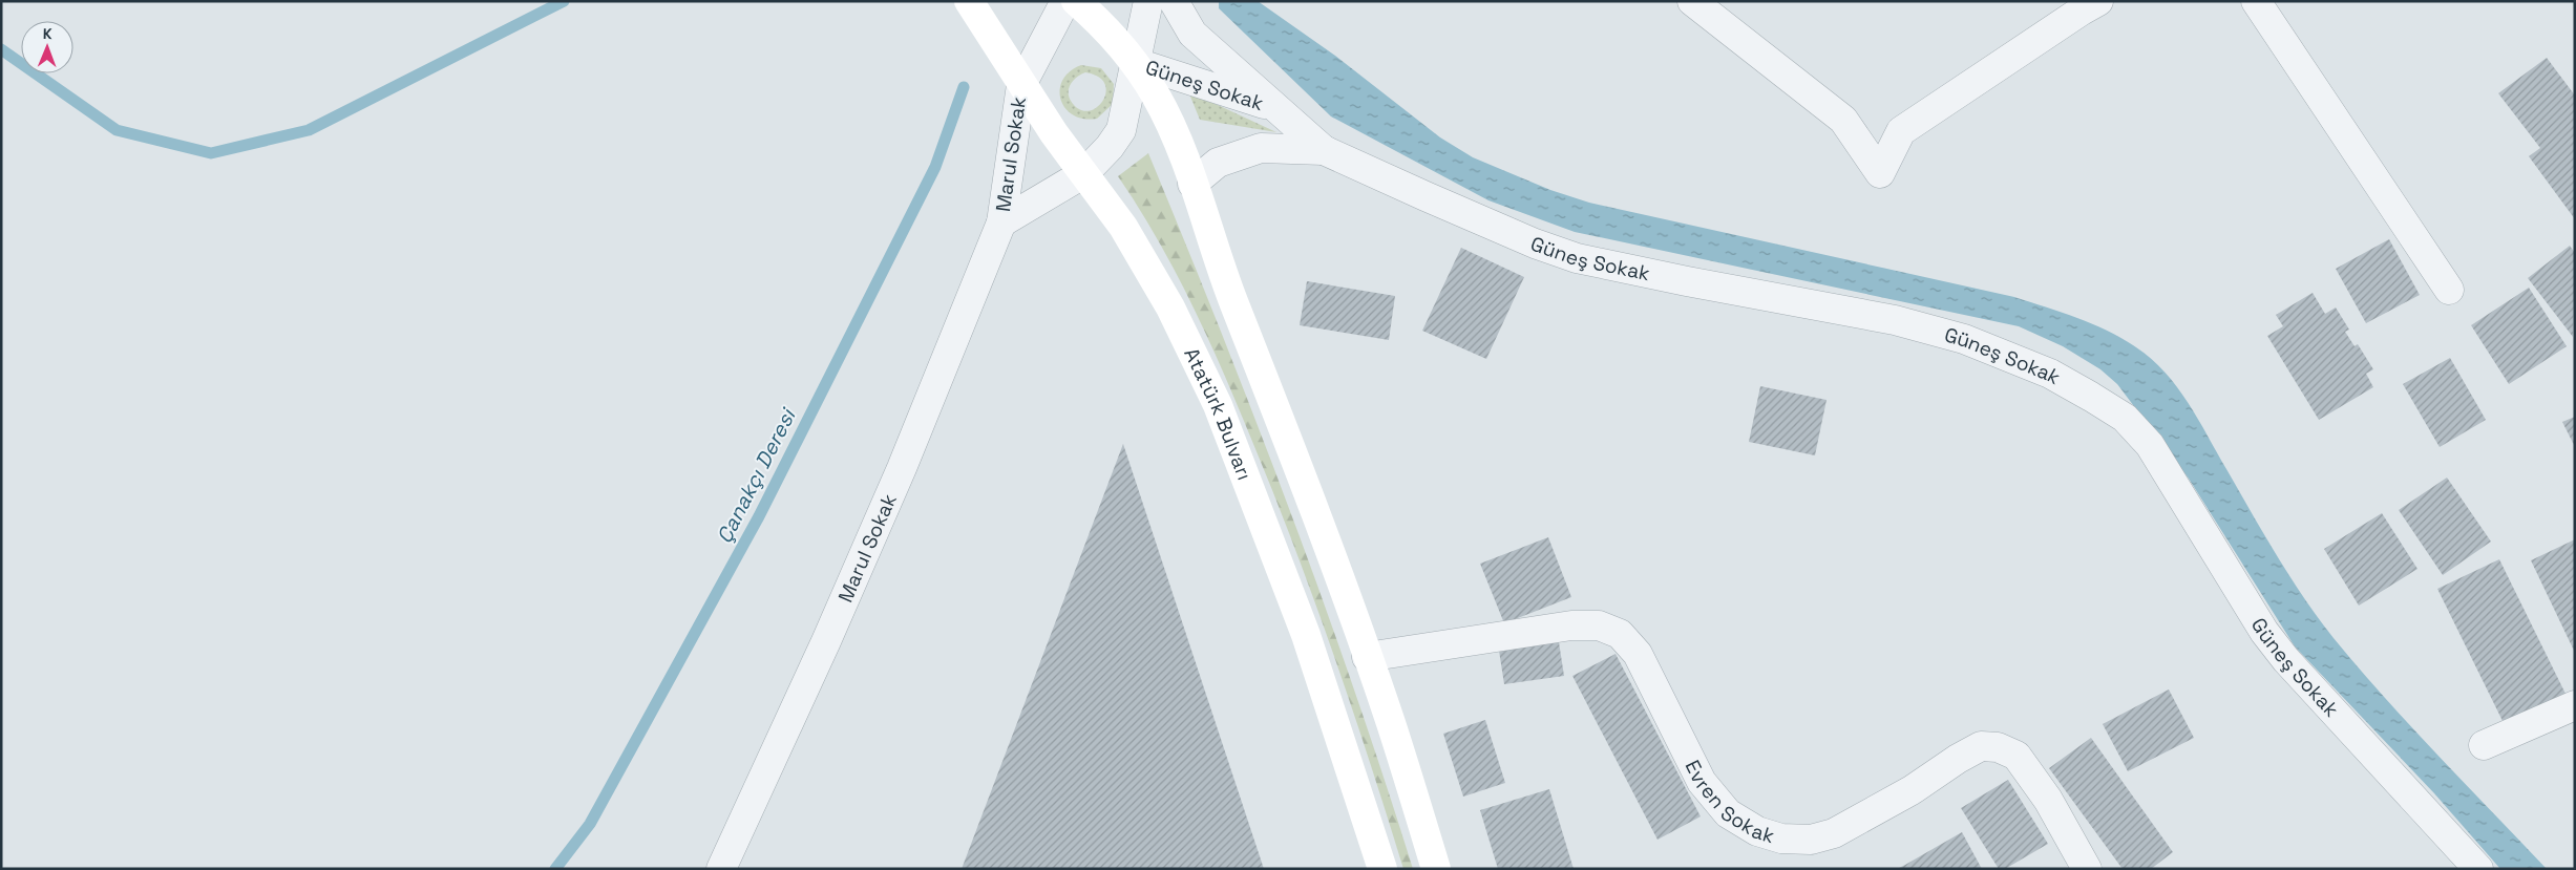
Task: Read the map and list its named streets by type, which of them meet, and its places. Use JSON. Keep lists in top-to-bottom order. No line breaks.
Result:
{"streets":{"main road":["Atatürk Bulvarı"],"street":["Güneş Sokak","Marul Sokak","Evren Sokak"]},"crossings":[["Güneş Sokak","Marul Sokak"],["Marul Sokak","Atatürk Bulvarı"]],"water":["Çanakçı Deresi"],"north":"top"}
